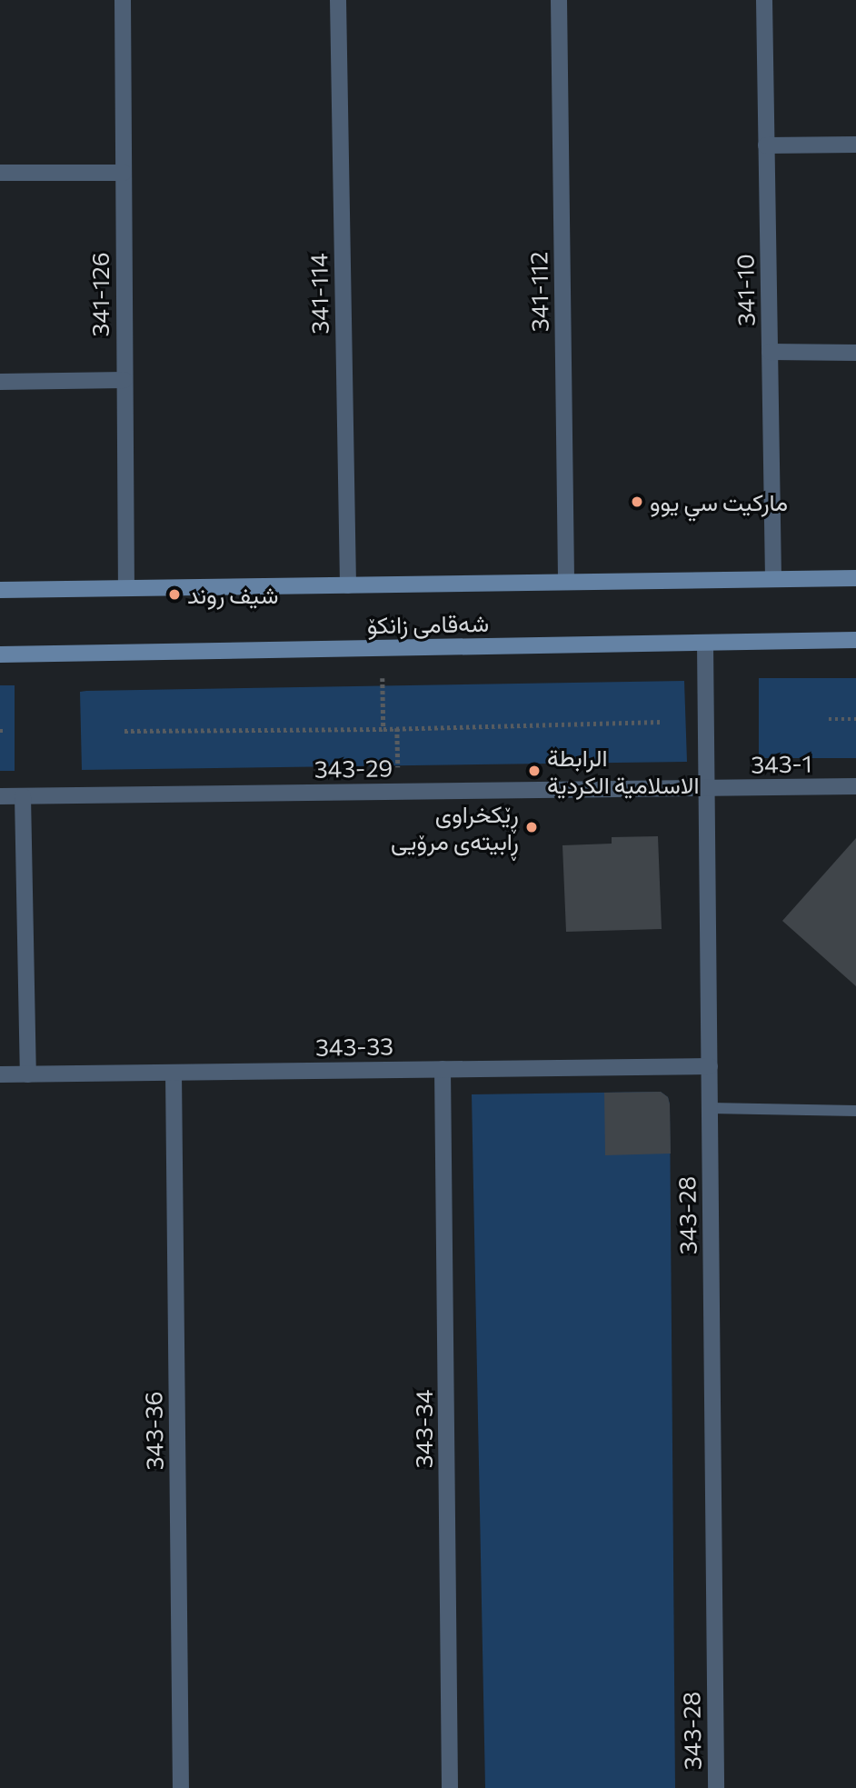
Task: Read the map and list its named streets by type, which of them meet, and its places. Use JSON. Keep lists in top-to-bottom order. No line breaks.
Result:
{"streets":{"main road":["شەقامی زانکۆ"],"street":["341-10","341-112","341-114","341-126","343-1","343-29","343-33","343-28","343-34","343-36"]},"crossings":[["341-10","شەقامی زانکۆ"],["341-112","شەقامی زانکۆ"],["341-114","شەقامی زانکۆ"],["341-126","شەقامی زانکۆ"],["شەقامی زانکۆ","343-28"],["343-1","343-29"],["343-1","343-28"],["343-29","343-28"],["343-33","343-28"],["343-33","343-34"],["343-33","343-36"]],"places":["ماركيت سي يوو","شیف روند","الرابطة الاسلامية الكردية","ڕێکخراوی ڕابیتەی مرۆیی"]}
